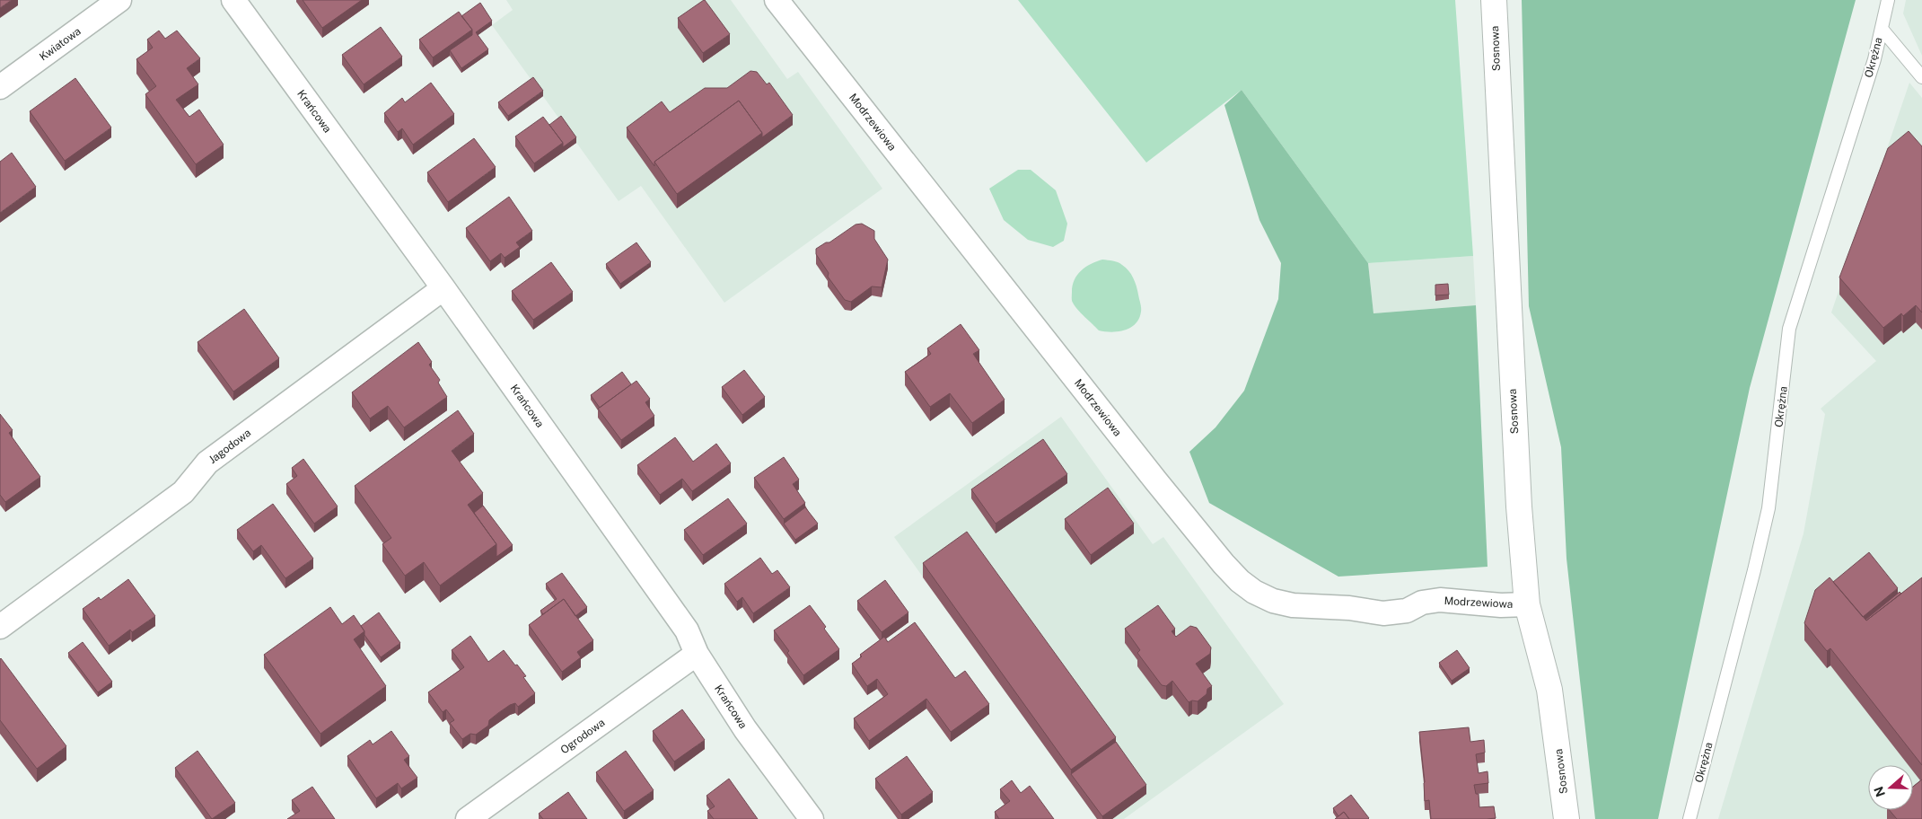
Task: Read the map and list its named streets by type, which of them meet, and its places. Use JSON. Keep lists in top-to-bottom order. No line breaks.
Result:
{"streets":{"street":["Kwiatowa","Sosnowa","Krańcowa","Modrzewiowa","Jagodowa","Ogrodowa"],"lane":["Okrężna"]},"crossings":[["Sosnowa","Modrzewiowa"],["Krańcowa","Jagodowa"],["Krańcowa","Ogrodowa"]],"north":"left"}
